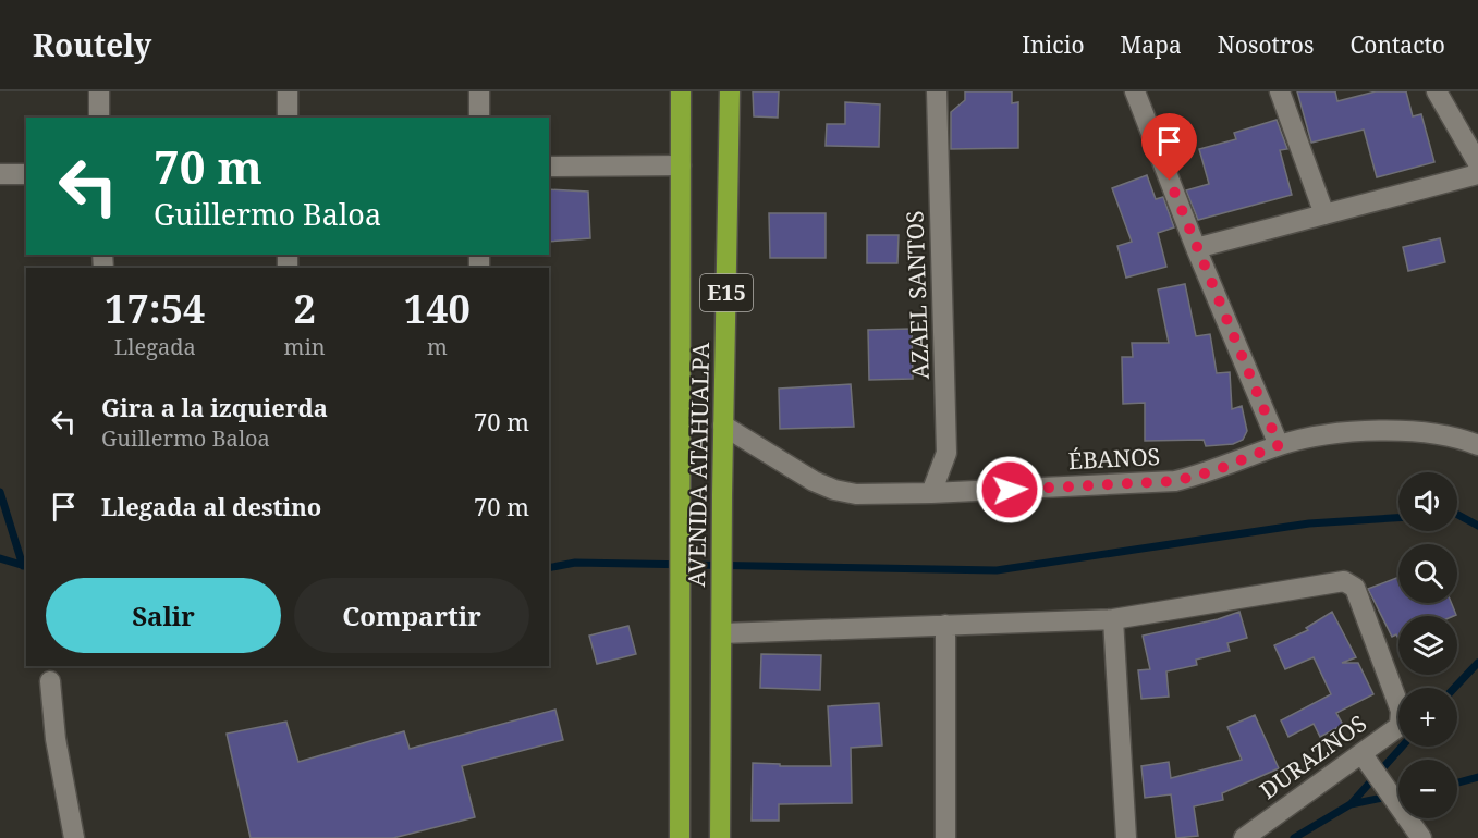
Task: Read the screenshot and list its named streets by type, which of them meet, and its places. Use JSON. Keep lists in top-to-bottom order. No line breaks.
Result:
{"streets":{"highway":["E15","AVENIDA ATAHUALPA"],"street":["AZAEL SANTOS","ÉBANOS","DURAZNOS"]},"crossings":[["AZAEL SANTOS","ÉBANOS"],["ÉBANOS","AVENIDA ATAHUALPA"]],"page":{"header":"Routely","nav":["Inicio","Mapa","Nosotros","Contacto"],"turn":["70 m","Guillermo Baloa"],"eta":["17:54","Llegada","2","min","140","m"],"list":[{"name":"Gira a la izquierda","note":"Guillermo Baloa","value":"70 m"},{"name":"Llegada al destino","value":"70 m"}],"map_buttons":["+","−"],"buttons":["Salir","Compartir"]}}
